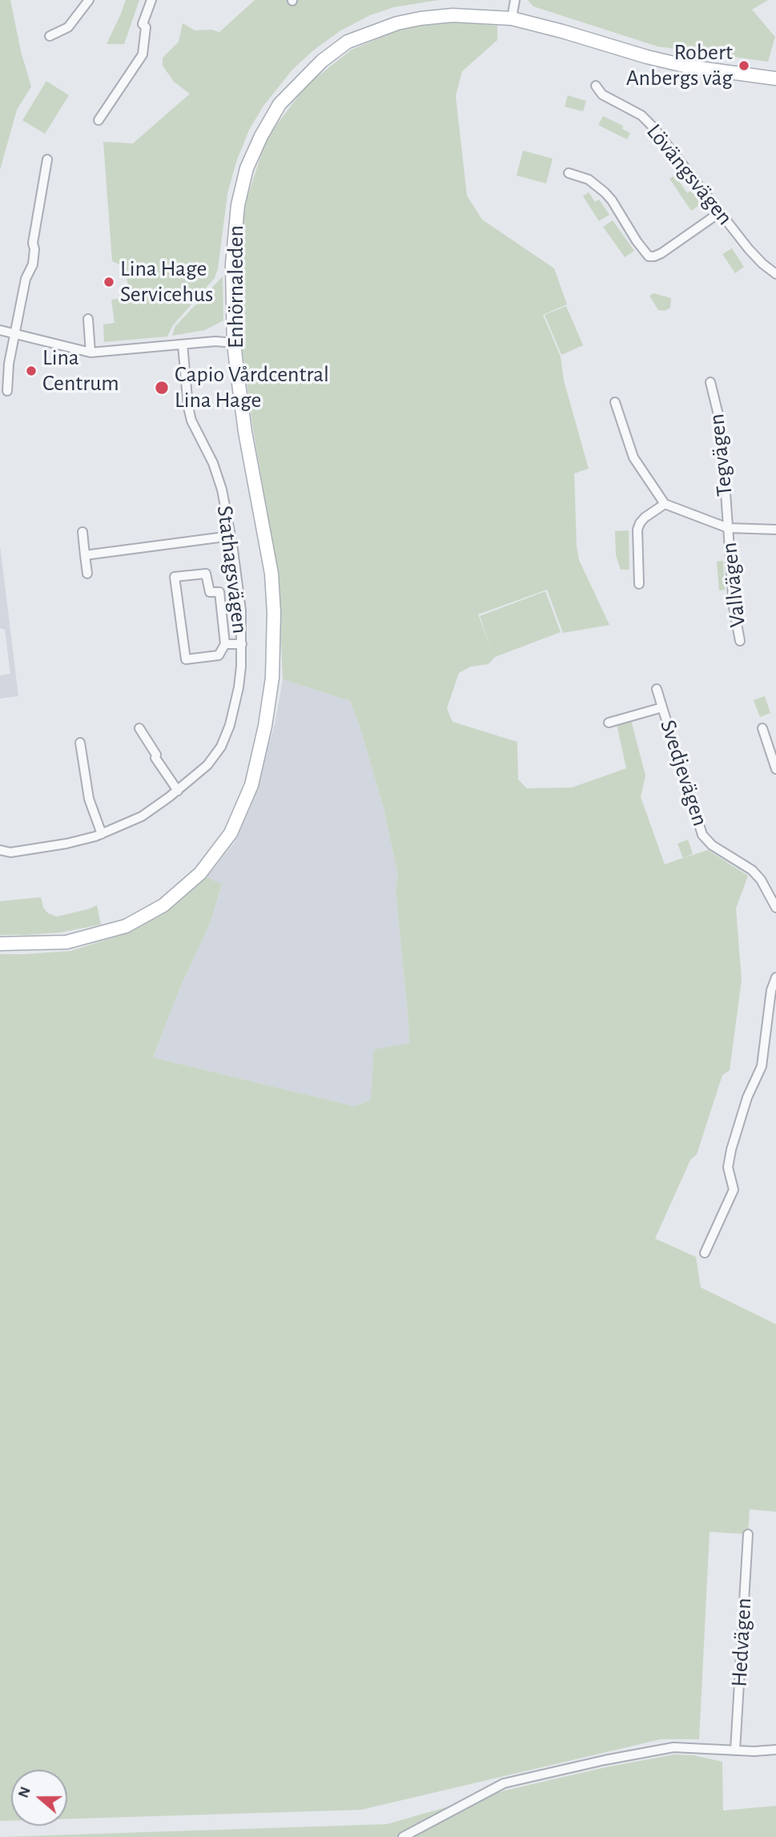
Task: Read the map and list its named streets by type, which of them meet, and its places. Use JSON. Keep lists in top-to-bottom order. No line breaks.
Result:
{"streets":{"street":["Lövängsvägen","Enhörnaleden","Tegvägen","Stathagsvägen","Vallvägen","Svedjevägen","Hedvägen"]},"crossings":[["Tegvägen","Vallvägen"]],"places":["Robert Anbergs väg","Lina Hage Servicehus","Lina Centrum","Capio Vårdcentral Lina Hage"],"north":"left"}
